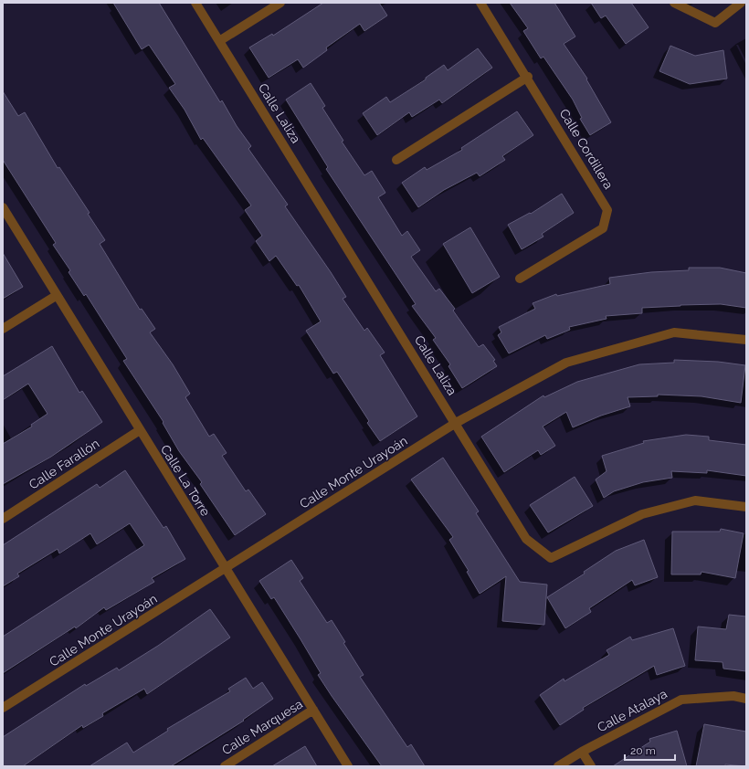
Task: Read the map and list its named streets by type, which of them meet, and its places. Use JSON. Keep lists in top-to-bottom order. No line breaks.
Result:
{"streets":{"street":["Calle Laliza","Calle Cordillera","Calle Farallón","Calle Monte Urayoán","Calle La Torre","Calle Atalaya","Calle Marquesa"]},"crossings":[["Calle Laliza","Calle Monte Urayoán"],["Calle Farallón","Calle La Torre"],["Calle Monte Urayoán","Calle La Torre"],["Calle La Torre","Calle Marquesa"]],"scale_bar":"20 m"}
